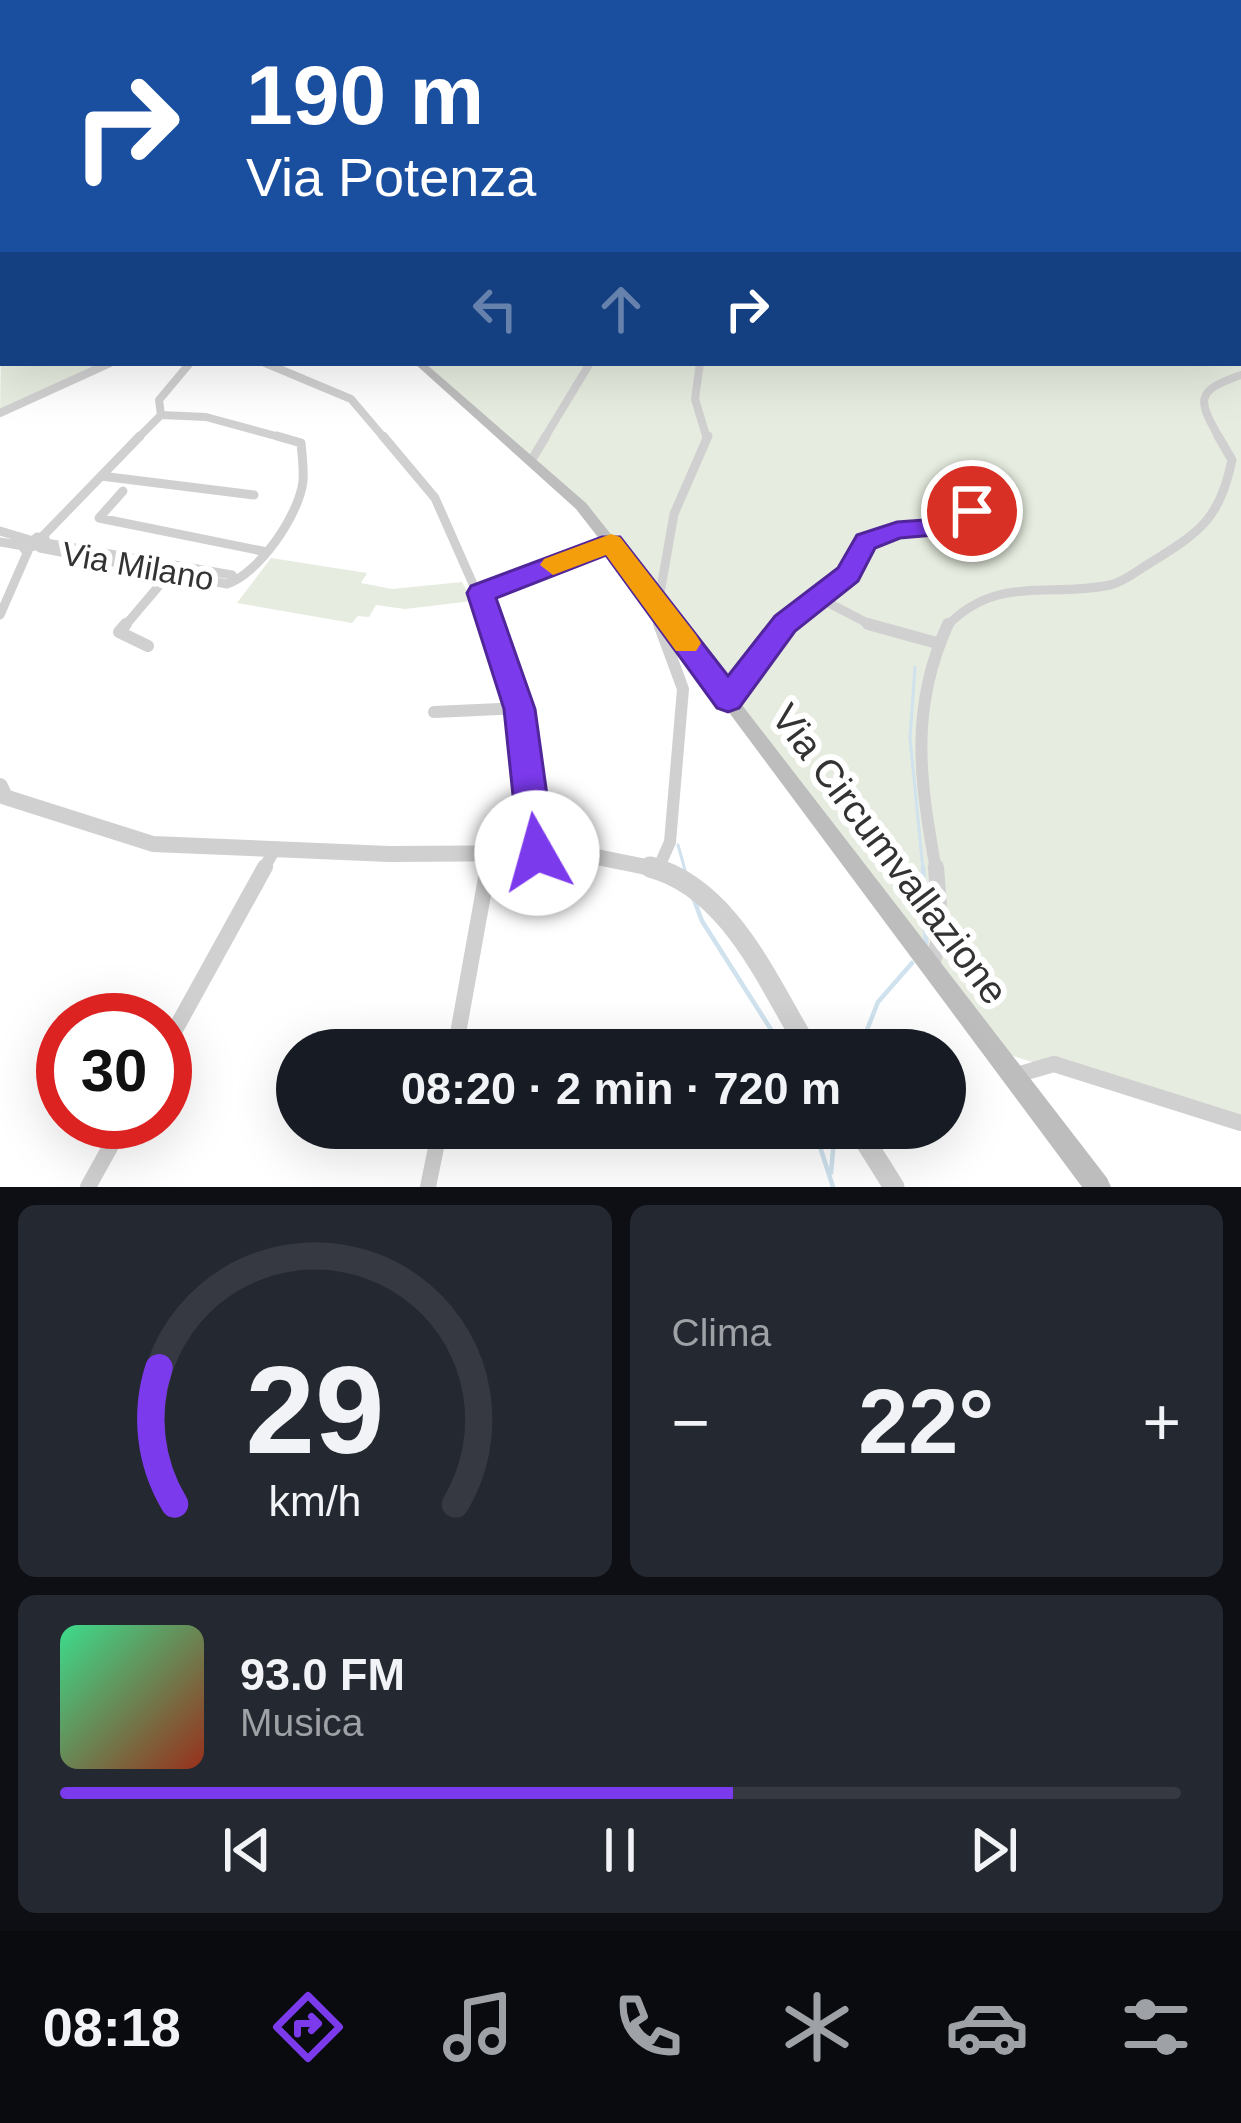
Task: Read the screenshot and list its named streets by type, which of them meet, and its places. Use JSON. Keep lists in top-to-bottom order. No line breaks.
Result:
{"streets":{"main road":["Via Circumvallazione"],"street":["Via Milano"]},"page":{"turn":["190 m","Via Potenza"],"limit":"30","trip":"08:20 · 2 min · 720 m","tile":"Clima","heat":["−","22°","+"],"song":["93.0 FM","Musica"],"tabs":"08:18","gauge":["29","km/h"]}}
